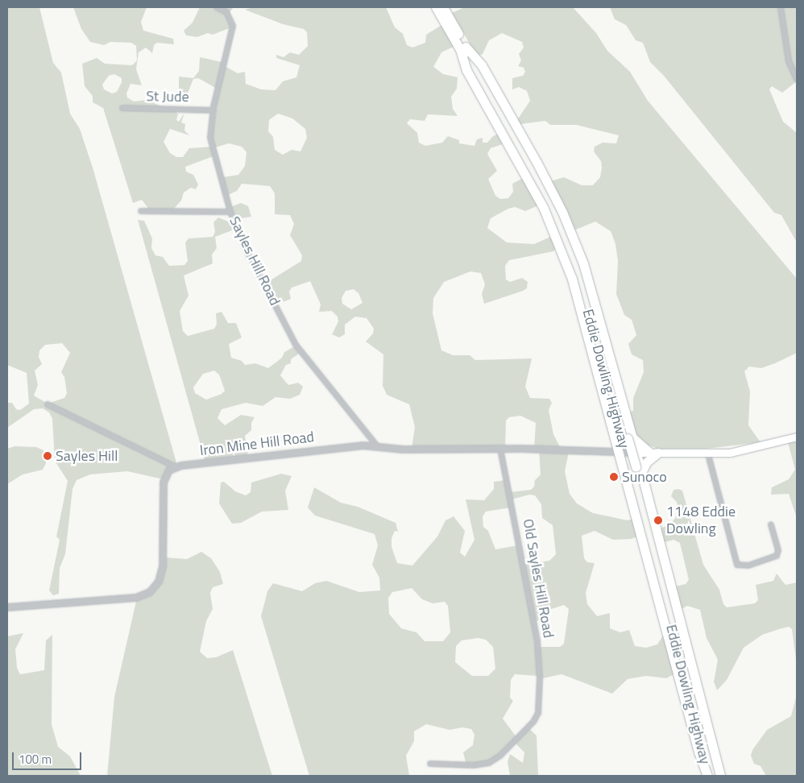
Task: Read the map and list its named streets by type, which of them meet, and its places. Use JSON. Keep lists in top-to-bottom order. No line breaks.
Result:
{"streets":{"highway":["Eddie Dowling Highway"],"street":["St Jude","Sayles Hill Road","Iron Mine Hill Road","Old Sayles Hill Road"]},"crossings":[["St Jude","Sayles Hill Road"],["Sayles Hill Road","Iron Mine Hill Road"],["Iron Mine Hill Road","Old Sayles Hill Road"]],"places":["Sayles Hill","Sunoco","1148 Eddie Dowling"],"scale_bar":"100 m"}
